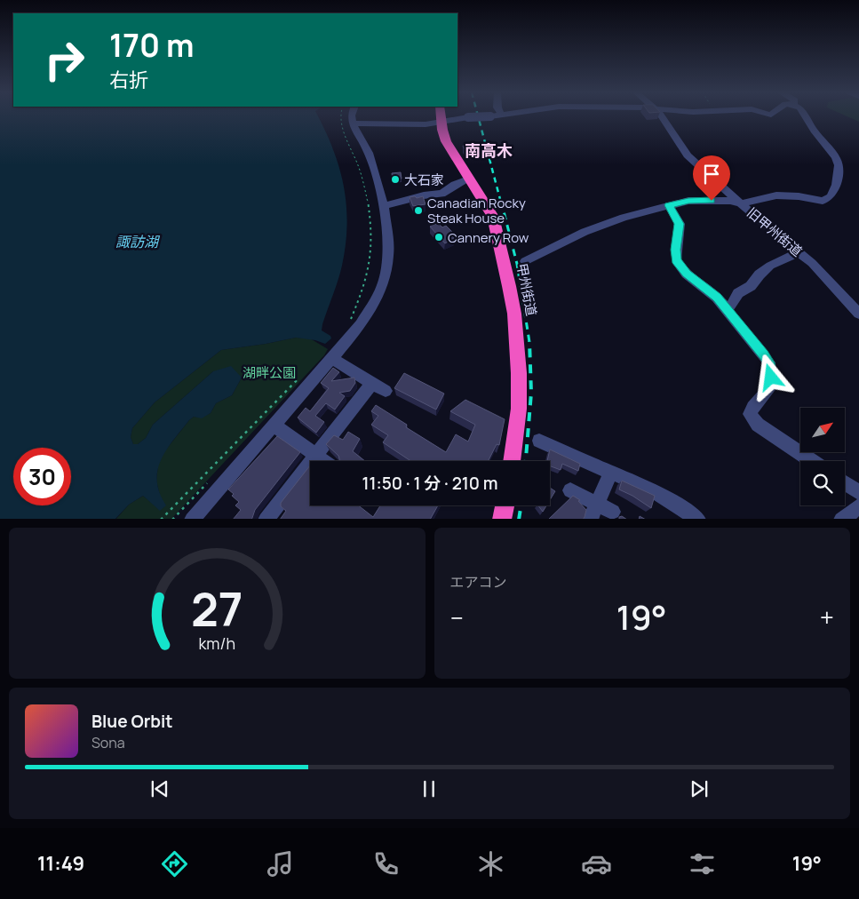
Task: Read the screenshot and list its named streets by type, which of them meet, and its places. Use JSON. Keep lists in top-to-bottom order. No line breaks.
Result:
{"streets":{"highway":["甲州街道"],"street":["旧甲州街道"]},"districts":["南高木"],"water":["諏訪湖"],"parks":["湖畔公園"],"places":["大石家","Canadian Rocky Steak House","Cannery Row"],"north":"top right","page":{"turn":["170 m","右折"],"limit":"30","trip":"11:50 · 1 分 · 210 m","tile":"エアコン","heat":["−","19°","+"],"song":["Blue Orbit","Sona"],"tabs":["11:49","19°"],"gauge":["27","km/h"]}}
